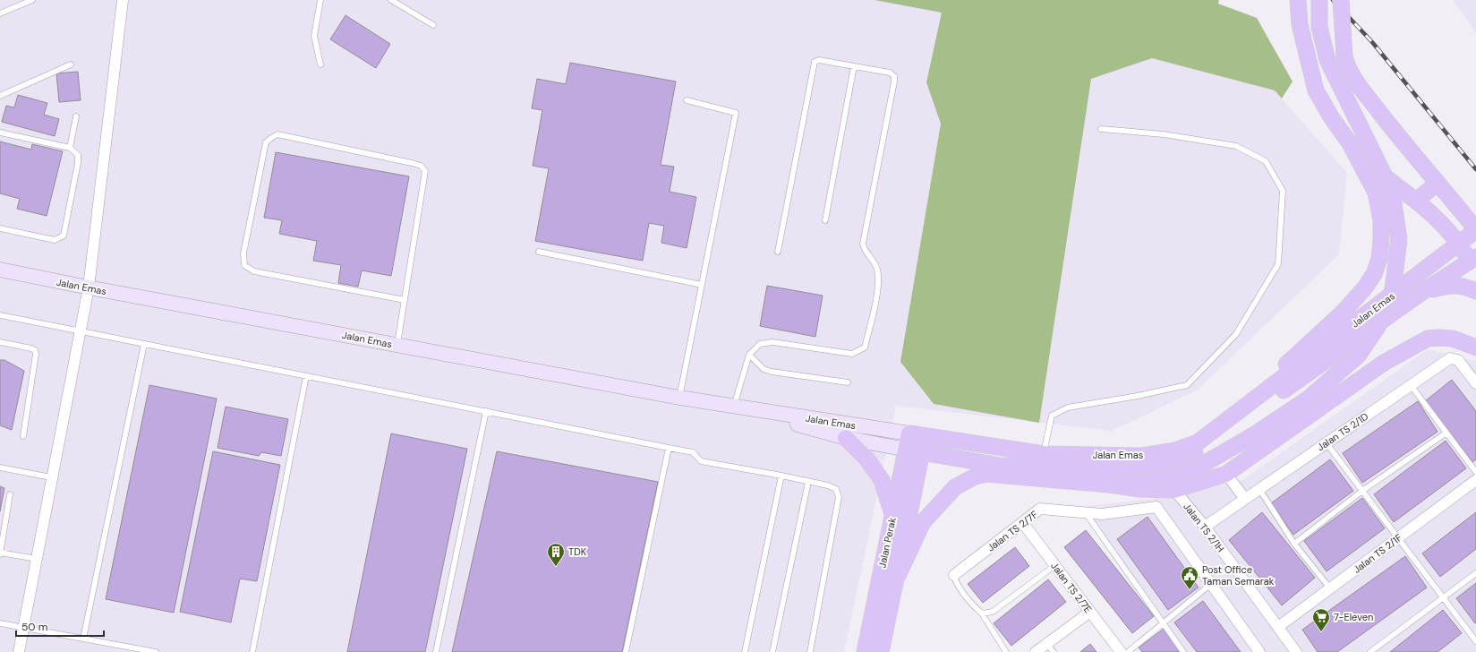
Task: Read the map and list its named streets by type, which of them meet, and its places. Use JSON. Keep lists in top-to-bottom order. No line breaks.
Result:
{"streets":{"main road":["Jalan Emas","Jalan Perak"],"street":["Jalan TS 2/1D","Jalan TS 2/1H","Jalan TS 2/7F","Jalan TS 2/1F","Jalan TS 2/7E"]},"crossings":[["Jalan Emas","Jalan Perak"],["Jalan TS 2/1D","Jalan TS 2/1H"],["Jalan TS 2/1H","Jalan TS 2/1F"],["Jalan TS 2/7F","Jalan TS 2/7E"]],"places":{"building":["TDK"],"public building":["Post Office Taman Semarak"],"supermarket":["7-Eleven"]},"scale_bar":"50 m"}
